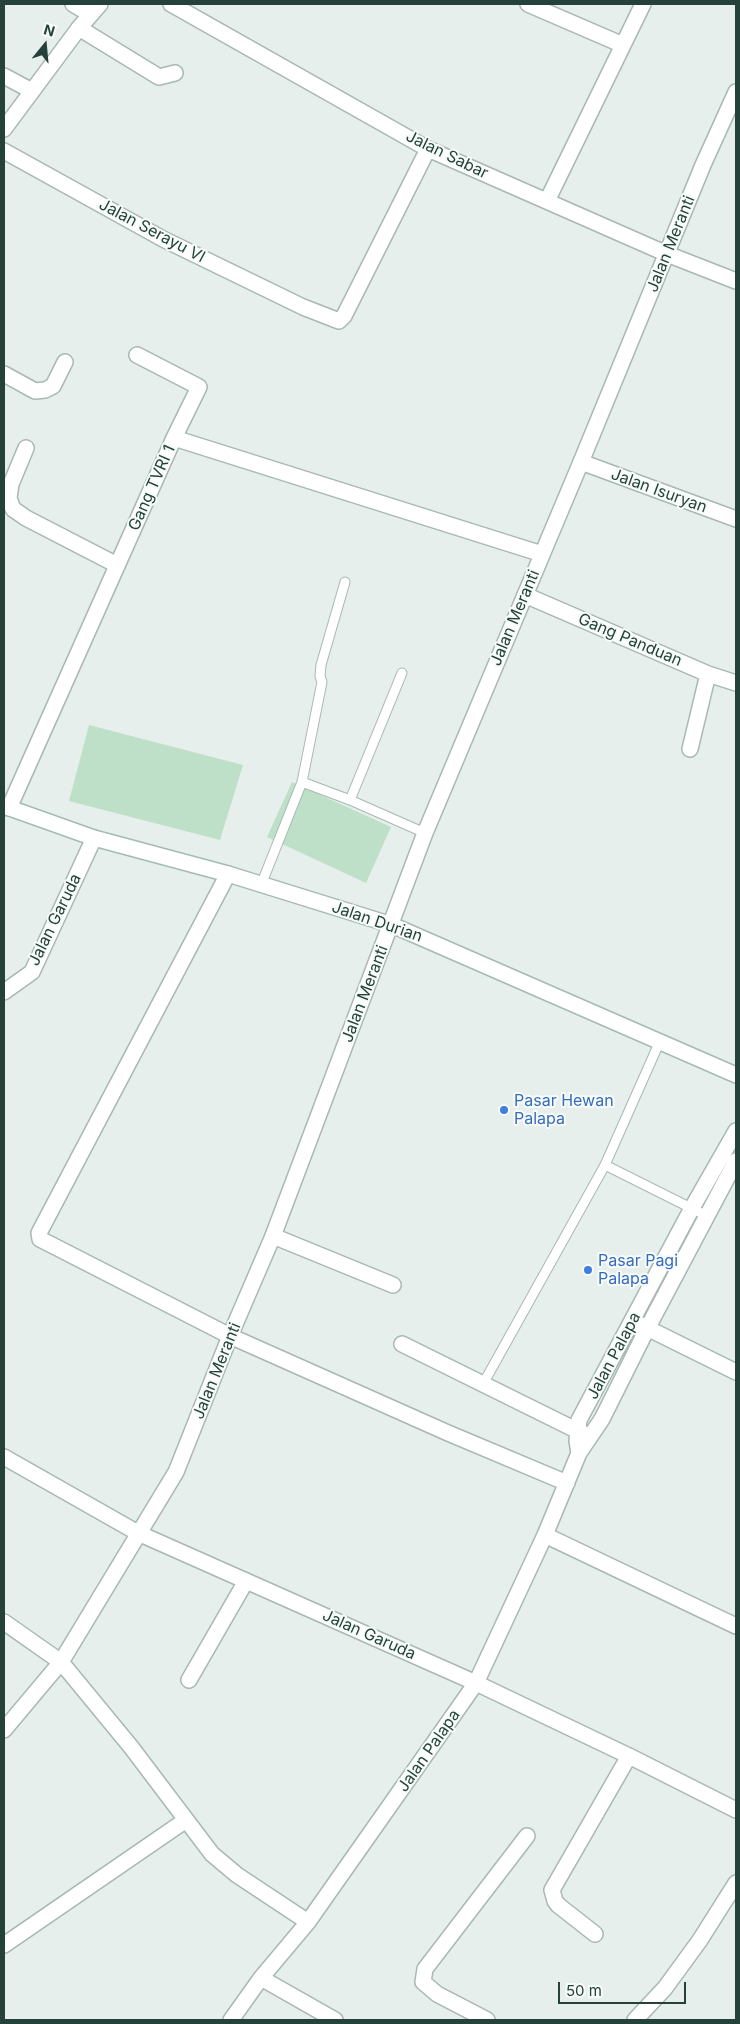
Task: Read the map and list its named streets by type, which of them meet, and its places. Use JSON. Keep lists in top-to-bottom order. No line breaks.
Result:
{"streets":{"street":["Jalan Sabar","Jalan Serayu VI","Jalan Meranti","Gang TVRI 1","Jalan Isuryan","Gang Panduan","Jalan Garuda","Jalan Durian","Jalan Palapa"]},"crossings":[["Jalan Sabar","Jalan Serayu VI"],["Jalan Sabar","Jalan Meranti"],["Jalan Meranti","Gang TVRI 1"],["Jalan Meranti","Jalan Isuryan"],["Jalan Meranti","Gang Panduan"],["Jalan Meranti","Jalan Garuda"],["Jalan Meranti","Jalan Durian"],["Gang TVRI 1","Jalan Durian"],["Jalan Garuda","Jalan Durian"],["Jalan Garuda","Jalan Palapa"]],"places":["Pasar Hewan Palapa","Pasar Pagi Palapa"],"scale_bar":"50 m","north":"top"}
